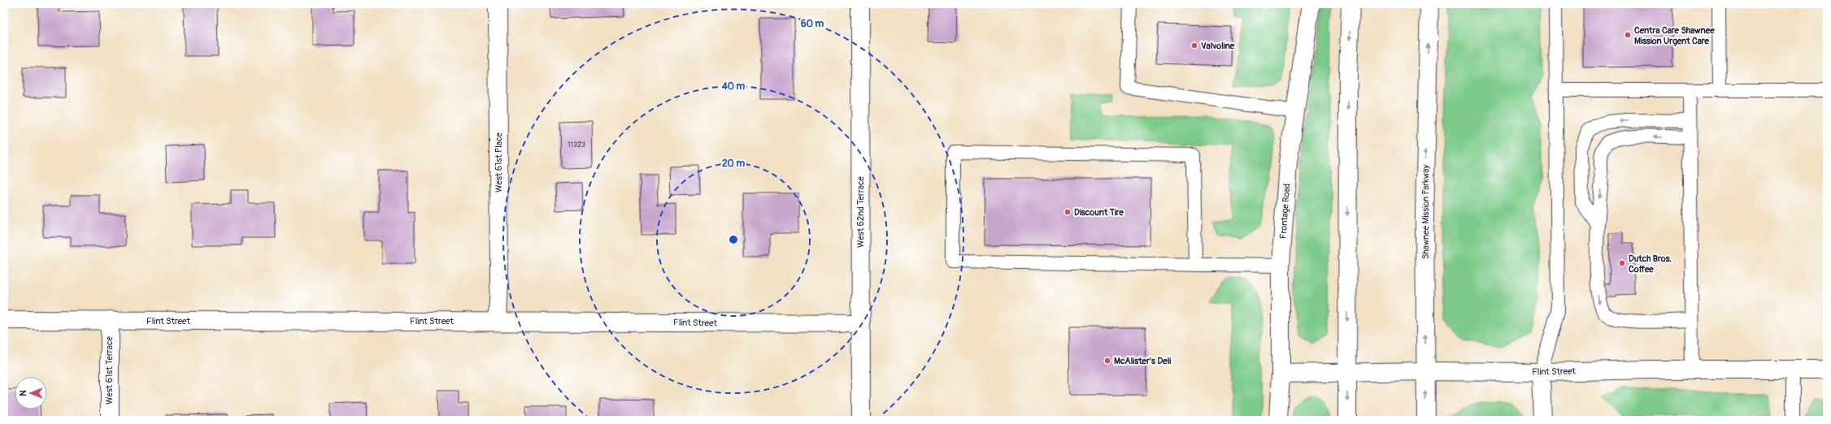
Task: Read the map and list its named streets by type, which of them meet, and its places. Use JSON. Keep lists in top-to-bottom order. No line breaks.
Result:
{"streets":{"main road":["West 61st Place","Frontage Road","West 62nd Terrace","Shawnee Mission Parkway","Flint Street","West 61st Terrace"]},"crossings":[["West 61st Place","Flint Street"],["Frontage Road","Flint Street"],["West 62nd Terrace","Flint Street"],["Shawnee Mission Parkway","Flint Street"],["Flint Street","West 61st Terrace"]],"places":["Centra Care Shawnee Mission Urgent Care","Valvoline","Discount Tire","Dutch Bros. Coffee","McAlister's Deli"],"house_numbers":["11323"],"north":"left","rings":["60 m","40 m","20 m"]}
